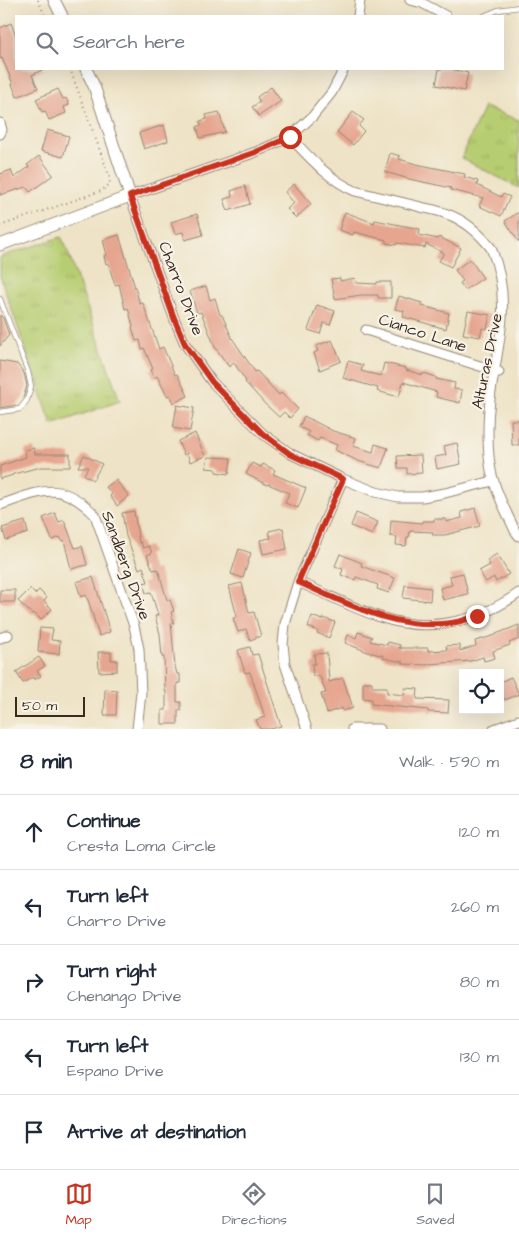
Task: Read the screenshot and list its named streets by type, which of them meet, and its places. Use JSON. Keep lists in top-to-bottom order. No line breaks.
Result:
{"streets":{"street":["Charro Drive","Cianco Lane","Alturas Drive","Sandberg Drive"]},"crossings":[["Charro Drive","Alturas Drive"],["Cianco Lane","Alturas Drive"]],"scale_bar":"50 m","page":{"search":"Search here","scale":"50 m","heading":["8 min","Walk · 590 m"],"list":[["Continue","Cresta Loma Circle","120 m"],["Turn left","Charro Drive","260 m"],["Turn right","Chenango Drive","80 m"],["Turn left","Espano Drive","130 m"],"Arrive at destination"],"nav":["Map","Directions","Saved"]}}
